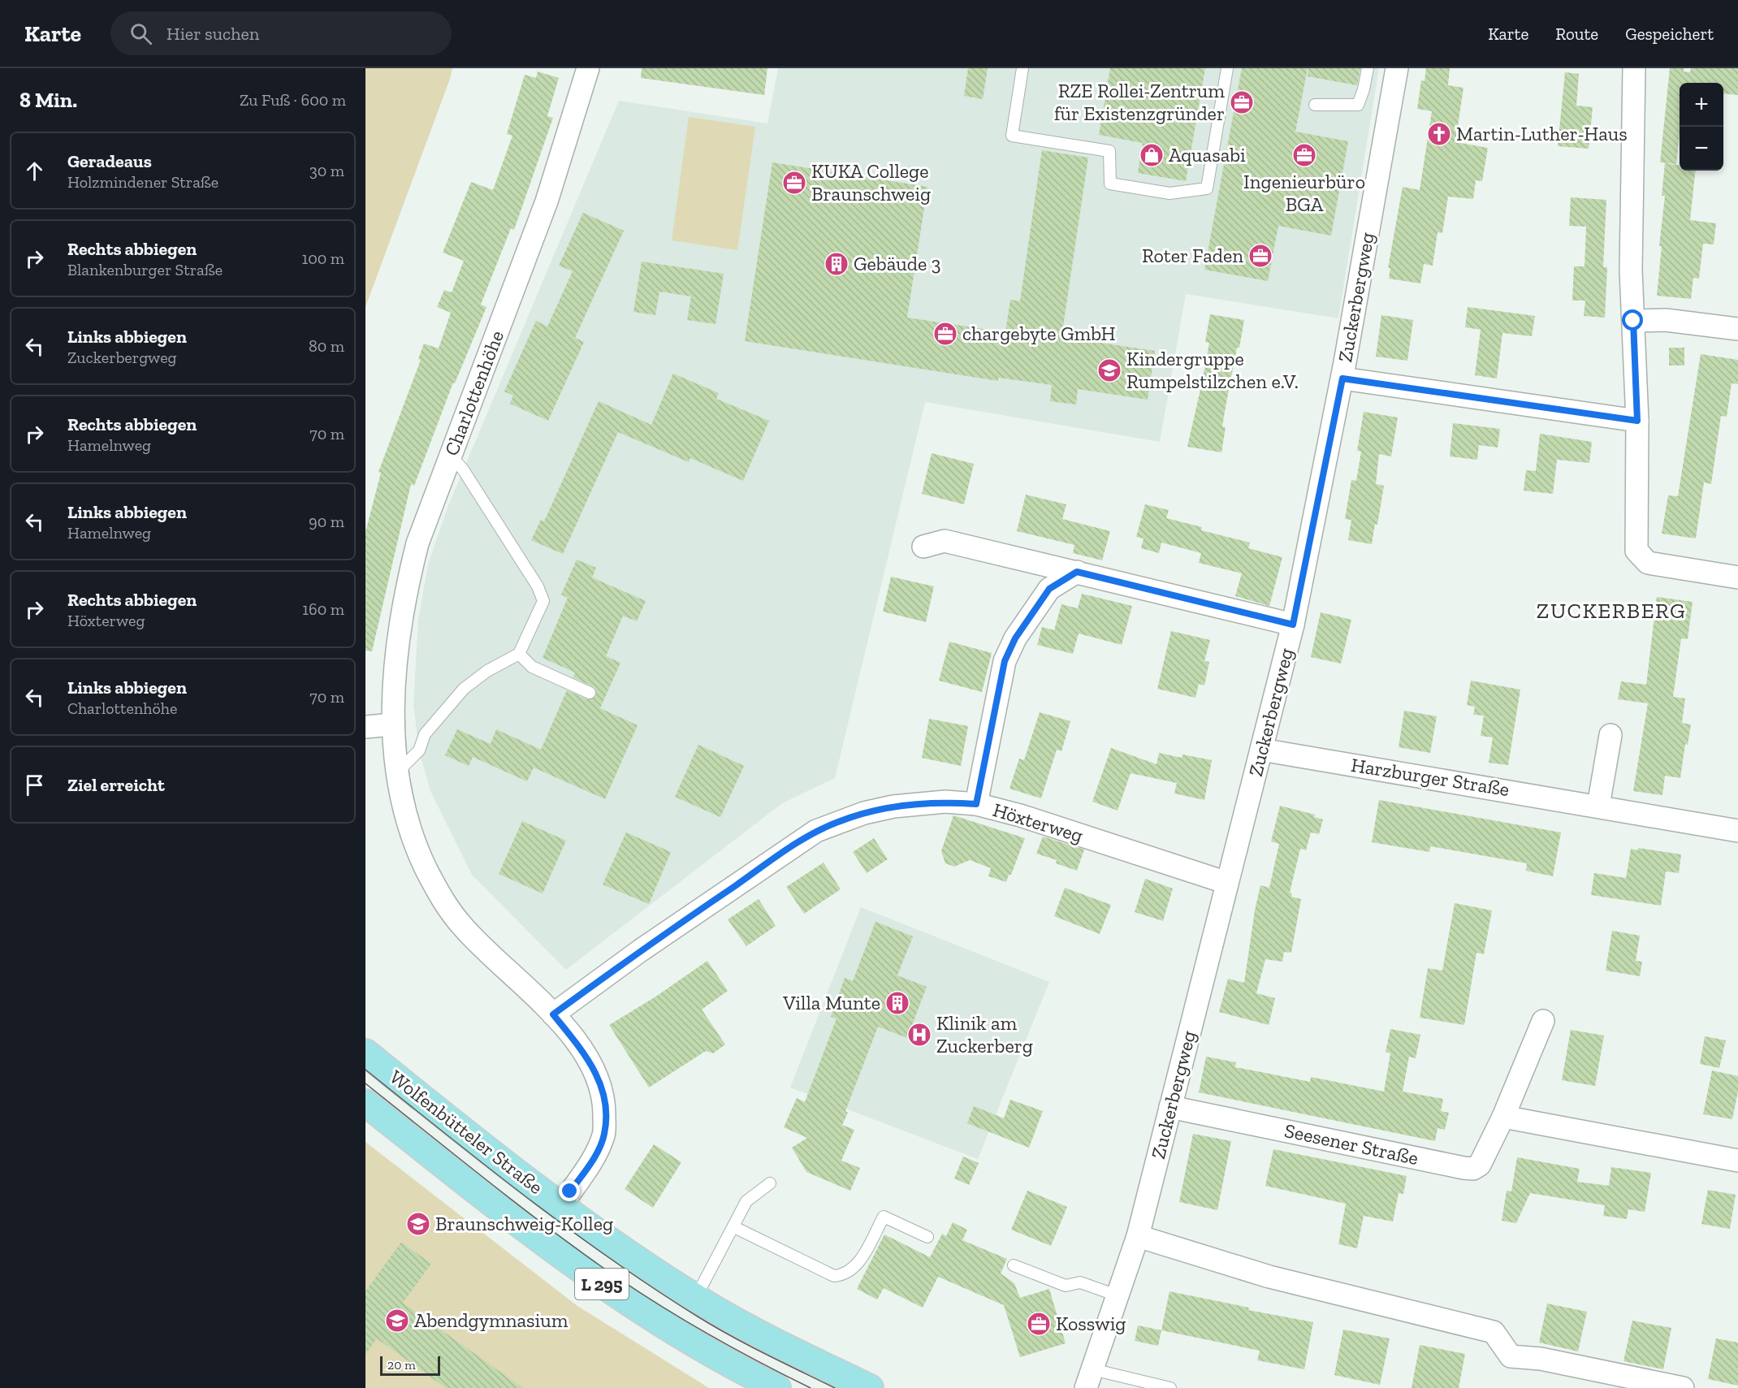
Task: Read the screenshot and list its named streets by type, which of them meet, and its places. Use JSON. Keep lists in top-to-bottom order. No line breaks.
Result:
{"streets":{"main road":["Wolfenbütteler Straße","L 295"],"street":["Zuckerbergweg","Charlottenhöhe","Harzburger Straße","Höxterweg","Seesener Straße"]},"crossings":[["Zuckerbergweg","Harzburger Straße"],["Zuckerbergweg","Höxterweg"],["Zuckerbergweg","Seesener Straße"],["Charlottenhöhe","Höxterweg"],["Charlottenhöhe","Wolfenbütteler Straße"]],"districts":["ZUCKERBERG"],"places":{"office":["RZE Rollei-Zentrum für Existenzgründer","Ingenieurbüro BGA","KUKA College Braunschweig","Roter Faden","chargebyte GmbH","Kosswig"],"church":["Martin-Luther-Haus"],"shop":["Aquasabi"],"building":["Gebäude 3","Villa Munte"],"school or university":["Kindergruppe Rumpelstilzchen e.V.","Braunschweig-Kolleg","Abendgymnasium"],"hospital":["Klinik am Zuckerberg"]},"scale_bar":"20 m","page":{"header":"Karte","search":"Hier suchen","nav":["Karte","Route","Gespeichert"],"heading":["8 Min.","Zu Fuß · 600 m"],"map_buttons":["+","−"],"list":[["Geradeaus","Holzmindener Straße","30 m"],["Rechts abbiegen","Blankenburger Straße","100 m"],["Links abbiegen","Zuckerbergweg","80 m"],["Rechts abbiegen","Hamelnweg","70 m"],["Links abbiegen","Hamelnweg","90 m"],["Rechts abbiegen","Höxterweg","160 m"],["Links abbiegen","Charlottenhöhe","70 m"],"Ziel erreicht"],"scale":"20 m"}}
